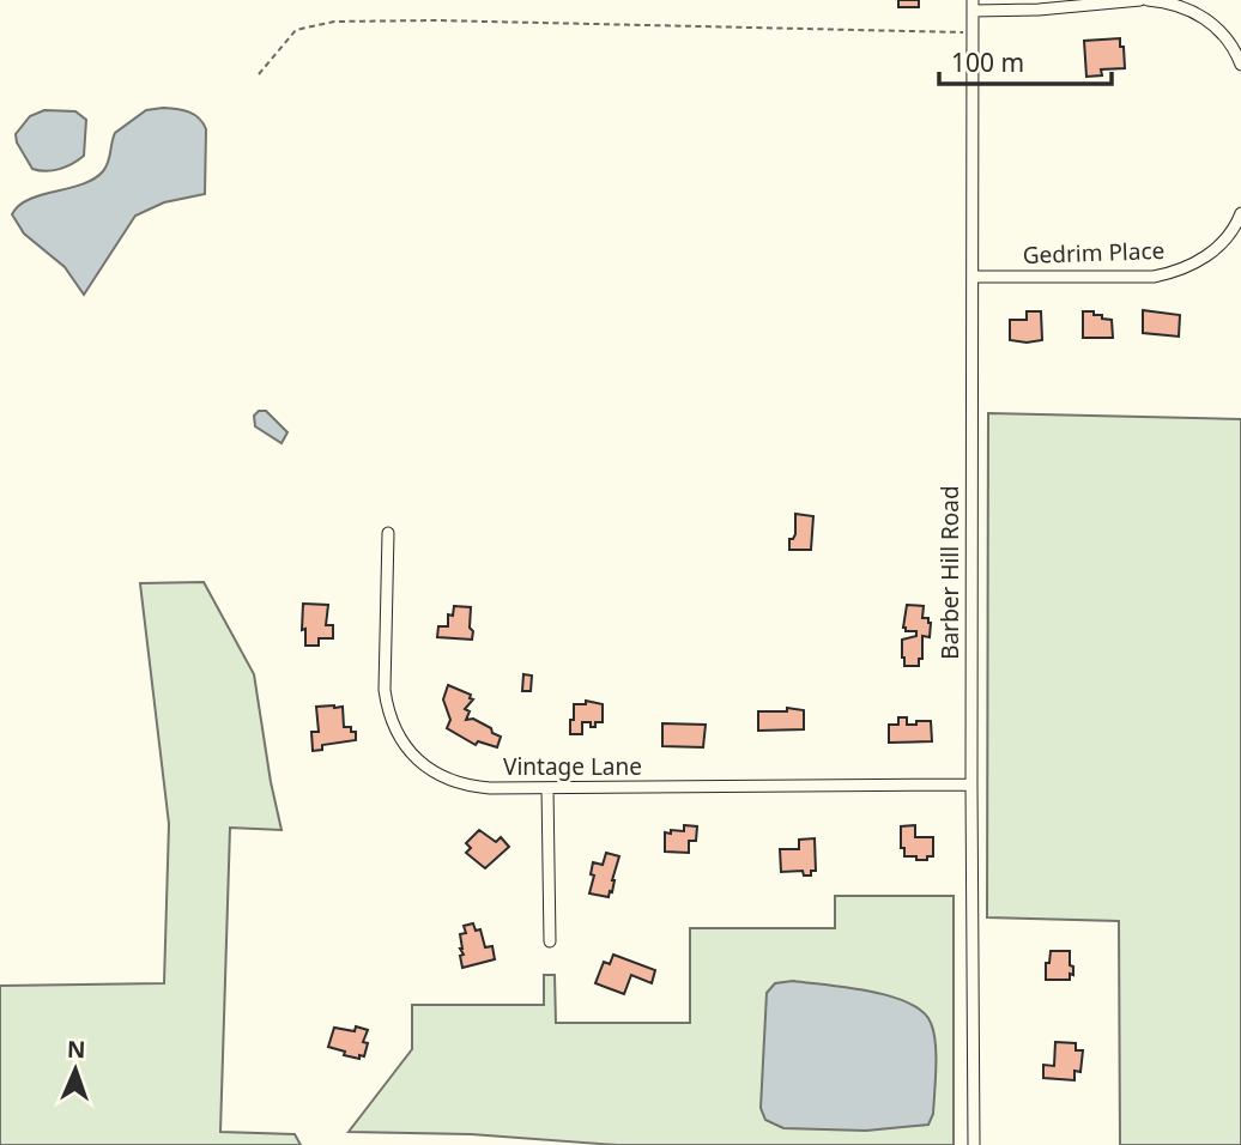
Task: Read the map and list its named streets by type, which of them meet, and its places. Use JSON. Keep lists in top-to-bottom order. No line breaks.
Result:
{"streets":{"street":["Gedrim Place","Barber Hill Road","Vintage Lane"]},"crossings":[["Gedrim Place","Barber Hill Road"],["Barber Hill Road","Vintage Lane"]],"scale_bar":"100 m","north":"top"}
